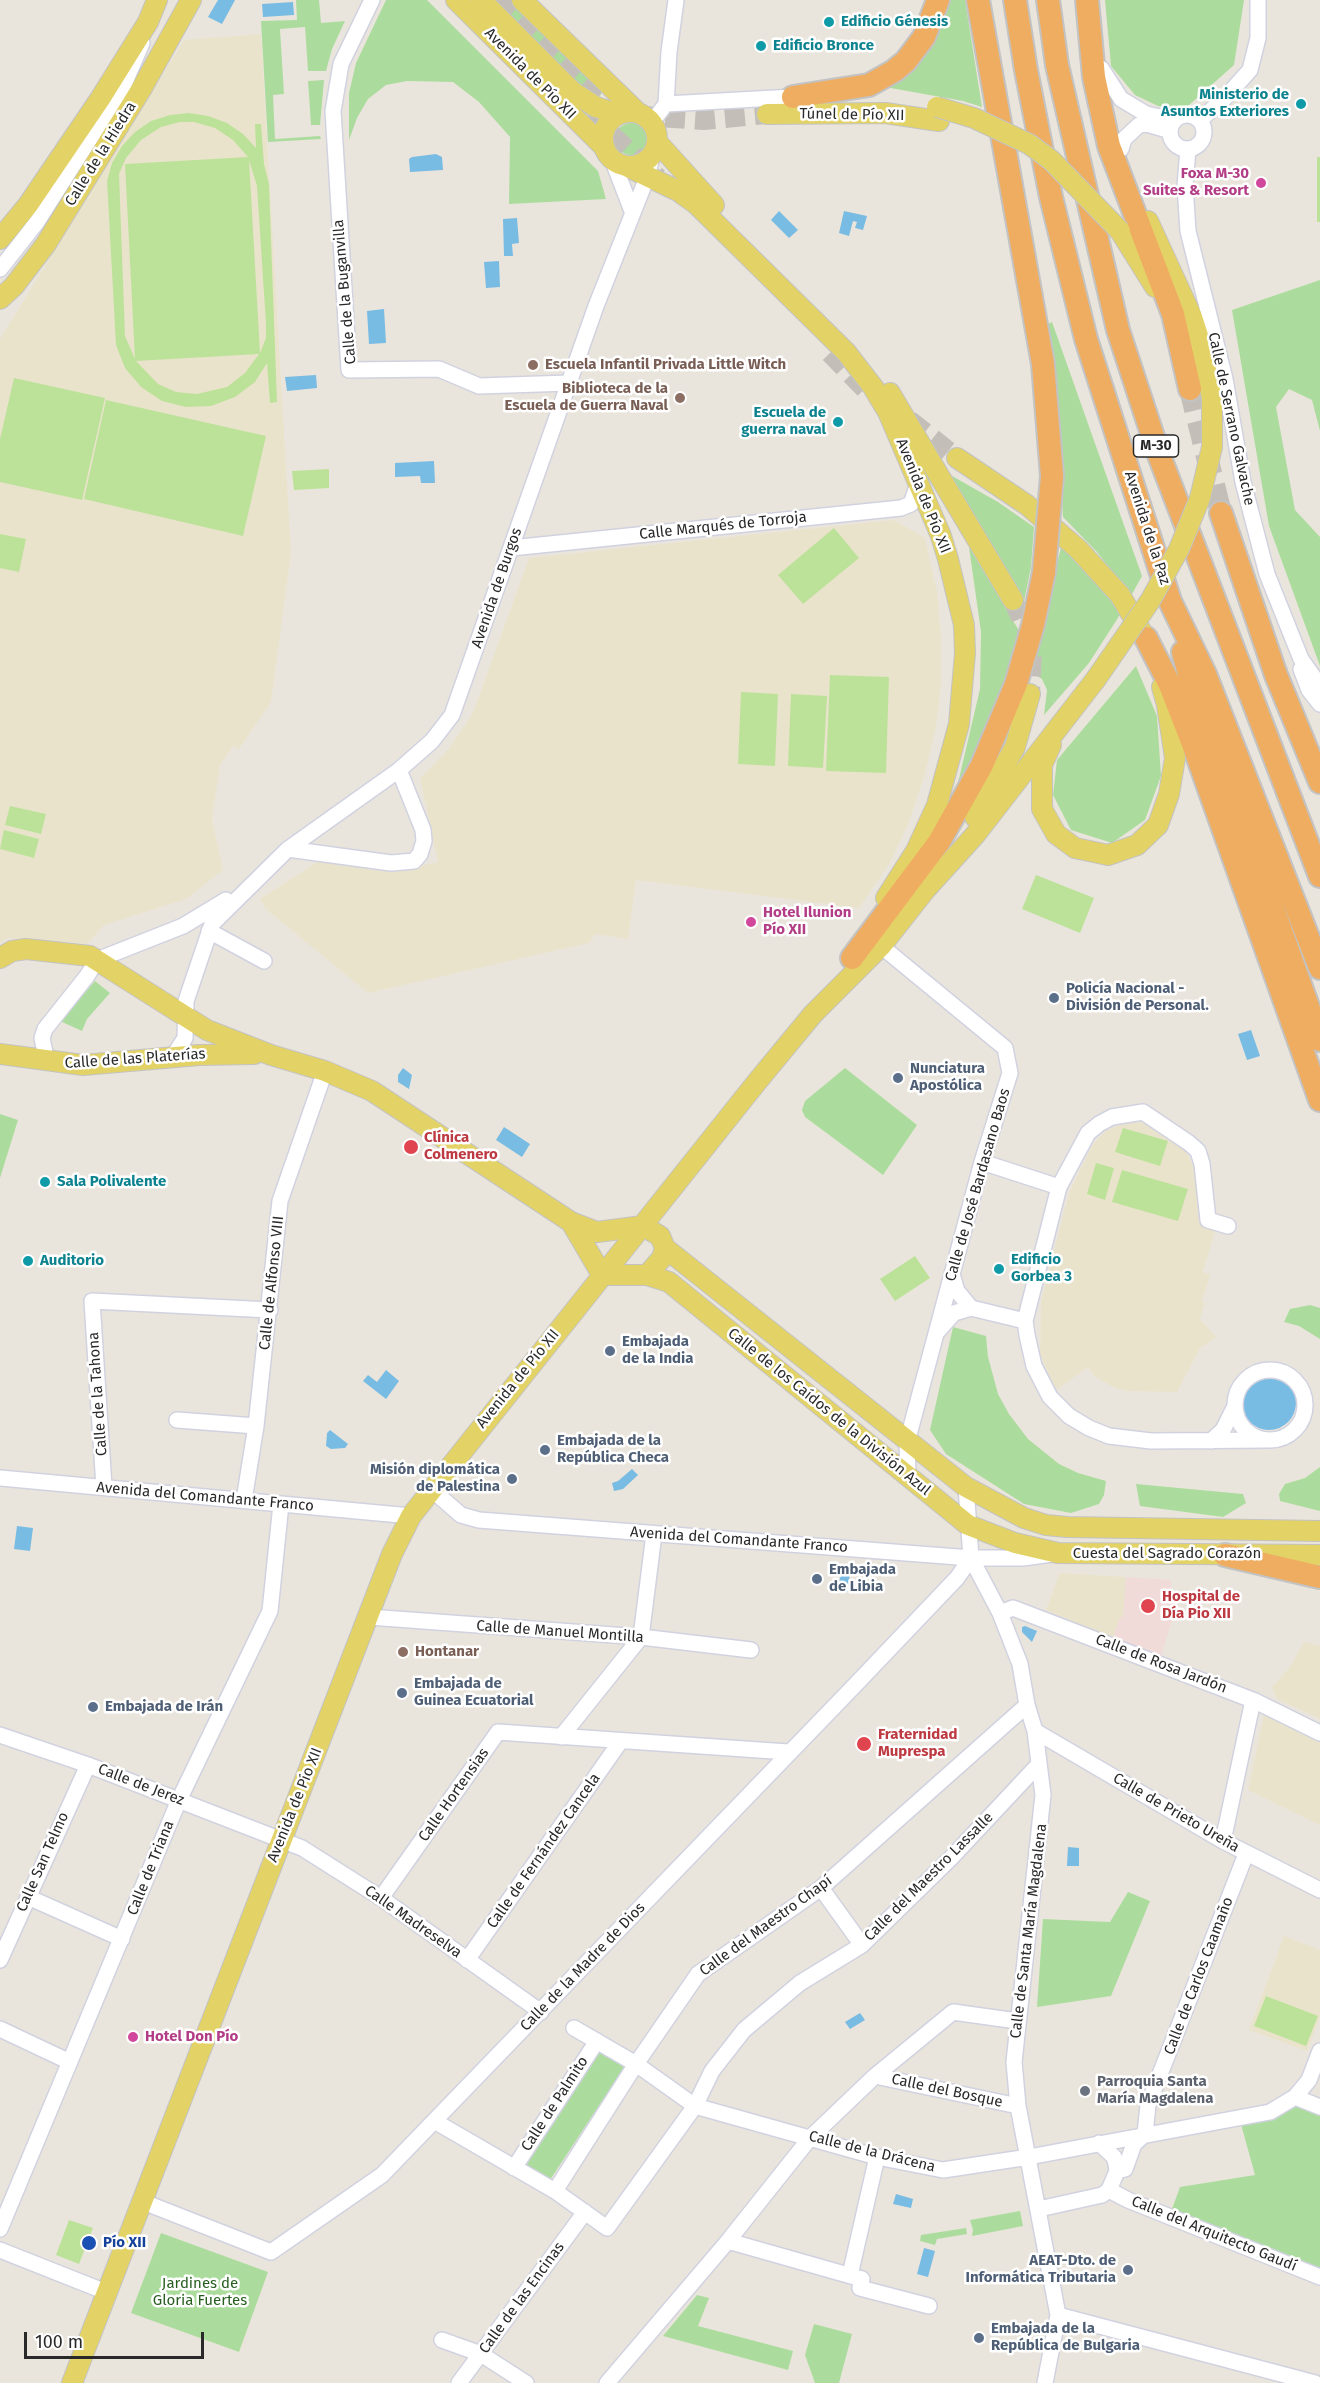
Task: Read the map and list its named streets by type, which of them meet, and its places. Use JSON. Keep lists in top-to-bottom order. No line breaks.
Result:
{"streets":{"highway":["M-30","Avenida de la Paz"],"main road":["Avenida de Pío XII","Túnel de Pío XII","Calle de la Hiedra","Avenida de Burgos","Calle de las Platerías","Calle de los Caídos de la División Azul","Cuesta del Sagrado Corazón"],"street":["Calle de la Buganvilla","Calle de Serrano Galvache","Calle Marqués de Torroja","Calle de José Bardasano Baos","Calle de Alfonso VIII","Calle de la Tahona","Avenida del Comandante Franco","Calle de Manuel Montilla","Calle de Rosa Jardón","Calle de Jerez","Calle Hortensias","Calle de Prieto Ureña","Calle de Fernández Cancela","Calle San Telmo","Calle de Triana","Calle del Maestro Lassalle","Calle Madreselva","Calle del Maestro Chapí","Calle de Santa María Magdalena","Calle de la Madre de Dios","Calle de Carlos Caamaño","Calle del Bosque","Calle de Palmito","Calle de la Drácena","Calle del Arquitecto Gaudí","Calle de las Encinas"]},"crossings":[["Avenida de Pío XII","Calle Marqués de Torroja"],["Avenida de Pío XII","Avenida de Burgos"],["Avenida de Pío XII","Calle de José Bardasano Baos"],["Avenida de Pío XII","Avenida del Comandante Franco"],["Avenida de Pío XII","Calle de Manuel Montilla"],["Avenida de Pío XII","Calle de Jerez"],["Avenida de Pío XII","Calle Madreselva"],["Avenida de Pío XII","Calle de la Madre de Dios"],["Calle de la Buganvilla","Avenida de Burgos"],["M-30","Avenida de la Paz"],["Calle Marqués de Torroja","Avenida de Burgos"],["Calle de José Bardasano Baos","Calle de los Caídos de la División Azul"],["Calle de Alfonso VIII","Calle de la Tahona"],["Calle de Alfonso VIII","Avenida del Comandante Franco"],["Calle de la Tahona","Avenida del Comandante Franco"],["Calle de los Caídos de la División Azul","Cuesta del Sagrado Corazón"],["Calle de los Caídos de la División Azul","Calle de Santa María Magdalena"],["Avenida del Comandante Franco","Cuesta del Sagrado Corazón"],["Avenida del Comandante Franco","Calle de Triana"],["Avenida del Comandante Franco","Calle de Santa María Magdalena"],["Avenida del Comandante Franco","Calle de la Madre de Dios"],["Calle de Rosa Jardón","Calle de Santa María Magdalena"],["Calle de Jerez","Calle San Telmo"],["Calle de Jerez","Calle de Triana"],["Calle de Jerez","Calle Madreselva"],["Calle Hortensias","Calle de Fernández Cancela"],["Calle Hortensias","Calle Madreselva"],["Calle Hortensias","Calle de la Madre de Dios"],["Calle de Prieto Ureña","Calle de Santa María Magdalena"],["Calle de Prieto Ureña","Calle de Carlos Caamaño"],["Calle de Fernández Cancela","Calle Madreselva"],["Calle del Maestro Lassalle","Calle de Santa María Magdalena"],["Calle del Maestro Lassalle","Calle de Palmito"],["Calle del Maestro Lassalle","Calle de la Drácena"],["Calle Madreselva","Calle de la Madre de Dios"],["Calle del Maestro Chapí","Calle de Santa María Magdalena"],["Calle del Maestro Chapí","Calle de Palmito"],["Calle del Maestro Chapí","Calle de la Drácena"],["Calle de Santa María Magdalena","Calle de la Madre de Dios"],["Calle de Santa María Magdalena","Calle del Bosque"],["Calle de Santa María Magdalena","Calle de la Drácena"],["Calle de la Madre de Dios","Calle de Palmito"],["Calle de Carlos Caamaño","Calle de la Drácena"],["Calle de Palmito","Calle de la Drácena"],["Calle de Palmito","Calle de las Encinas"]],"parks":["Jardines de Gloria Fuertes"],"places":["Edificio Génesis","Edificio Bronce","Ministerio de Asuntos Exteriores","Foxa M-30 Suites & Resort","Escuela Infantil Privada Little Witch","Biblioteca de la Escuela de Guerra Naval","Escuela de guerra naval","Hotel Ilunion Pío XII","Policía Nacional - División de Personal.","Nunciatura Apostólica","Clínica Colmenero","Sala Polivalente","Auditorio","Edificio Gorbea 3","Embajada de la India","Embajada de la República Checa","Misión diplomática de Palestina","Embajada de Libia","Hospital de Día Pio XII","Hontanar","Embajada de Guinea Ecuatorial","Embajada de Irán","Fraternidad Muprespa","Hotel Don Pío","Parroquia Santa María Magdalena","Pío XII","AEAT-Dto. de Informática Tributaria","Embajada de la República de Bulgaria"],"scale_bar":"100 m"}
